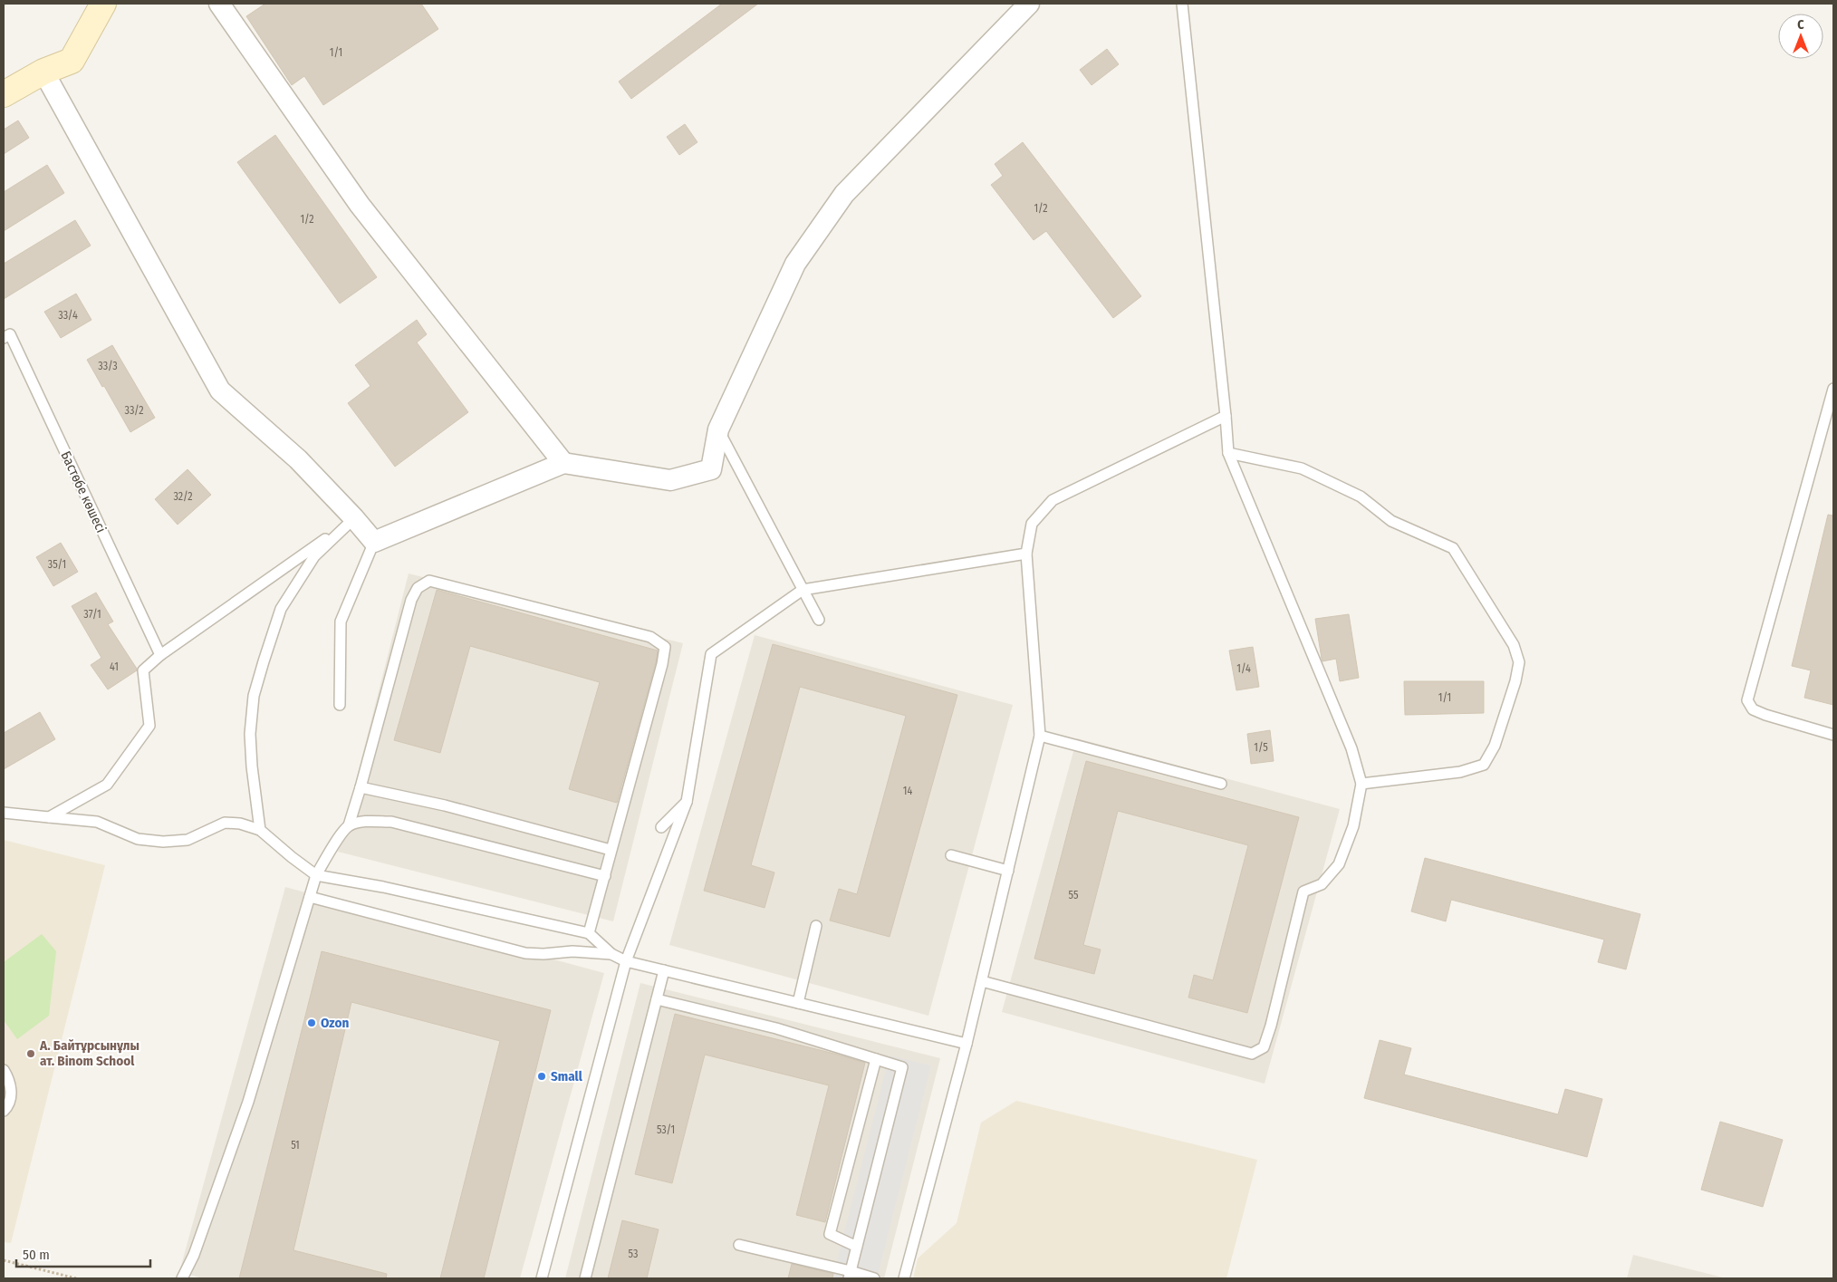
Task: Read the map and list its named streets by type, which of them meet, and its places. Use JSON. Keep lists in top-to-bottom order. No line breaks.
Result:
{"streets":{"lane":["Бастөбе көшесі"]},"places":["Ozon","А. Байтұрсынұлы ат. Binom School","Small"],"house_numbers":["1/1","1/2","1/2","33/4","33/3","33/2","32/2","35/1","37/1","41","1/4","1/1","1/5","14","55","53/1","51","53"],"scale_bar":"50 m","north":"top"}
